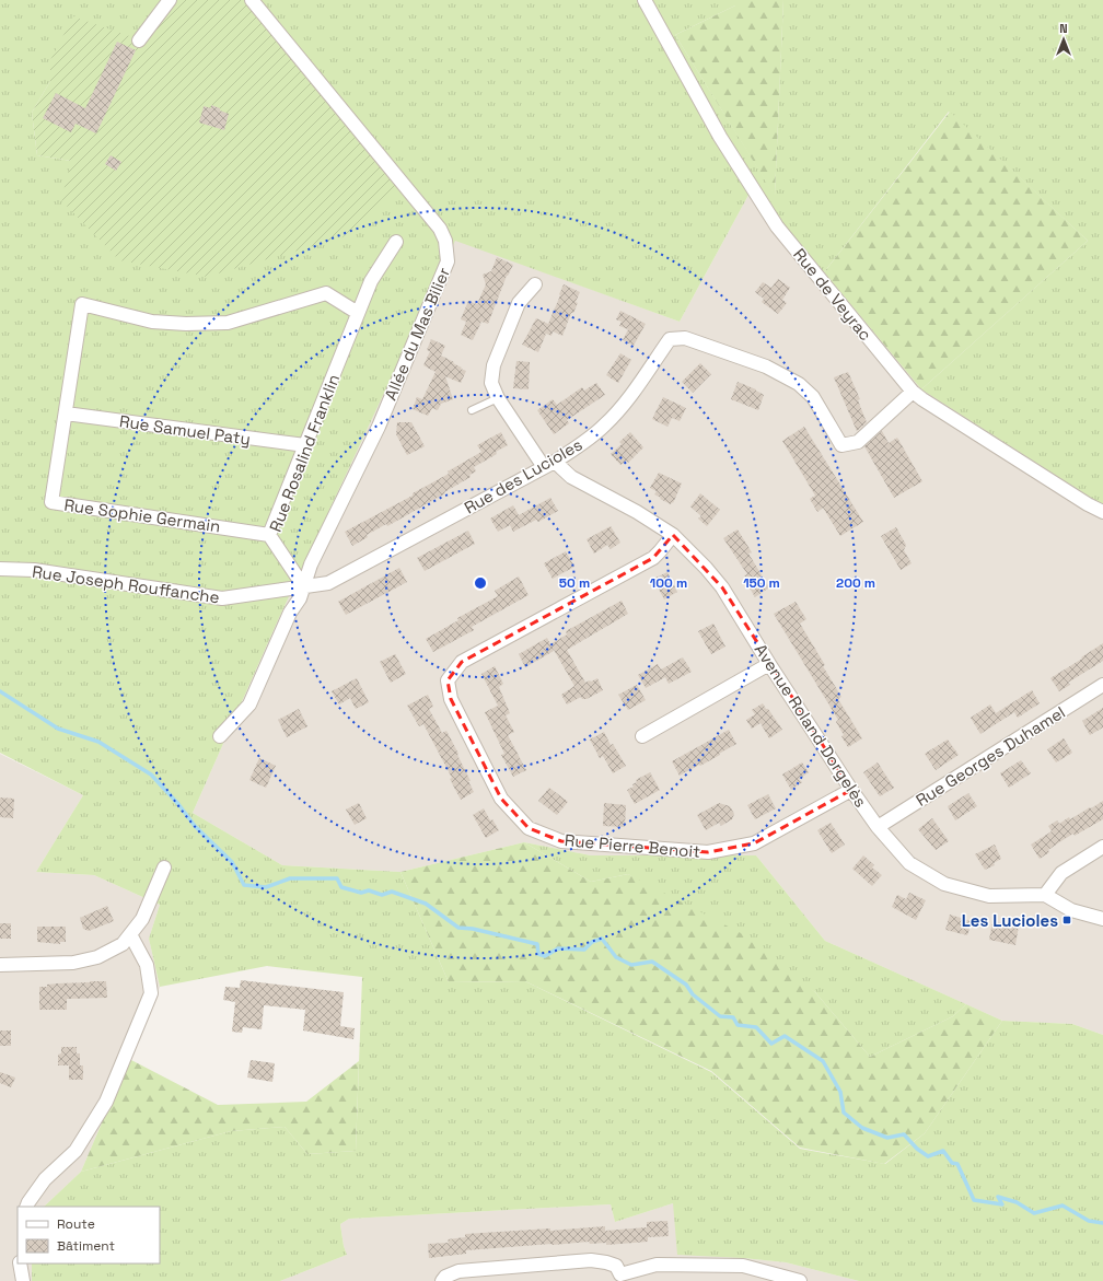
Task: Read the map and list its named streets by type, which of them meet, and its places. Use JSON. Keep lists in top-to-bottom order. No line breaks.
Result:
{"streets":{"street":["Rue de Veyrac","Allée du Mas Bilier","Rue Samuel Paty","Rue Rosalind Franklin","Rue des Lucioles","Rue Sophie Germain","Rue Joseph Rouffanche","Avenue Roland Dorgelès","Rue Georges Duhamel","Rue Pierre Benoit"]},"crossings":[["Rue de Veyrac","Rue des Lucioles"],["Allée du Mas Bilier","Rue Rosalind Franklin"],["Allée du Mas Bilier","Rue des Lucioles"],["Allée du Mas Bilier","Rue Joseph Rouffanche"],["Rue Samuel Paty","Rue Rosalind Franklin"],["Rue Samuel Paty","Rue Sophie Germain"],["Rue Rosalind Franklin","Rue des Lucioles"],["Rue Rosalind Franklin","Rue Sophie Germain"],["Rue Rosalind Franklin","Rue Joseph Rouffanche"],["Rue des Lucioles","Rue Joseph Rouffanche"],["Rue des Lucioles","Avenue Roland Dorgelès"],["Avenue Roland Dorgelès","Rue Georges Duhamel"],["Avenue Roland Dorgelès","Rue Pierre Benoit"]],"places":{"transit":["Les Lucioles"]},"legend":["Route","Bâtiment"],"north":"top","rings":["50 m","100 m","150 m","200 m"]}
